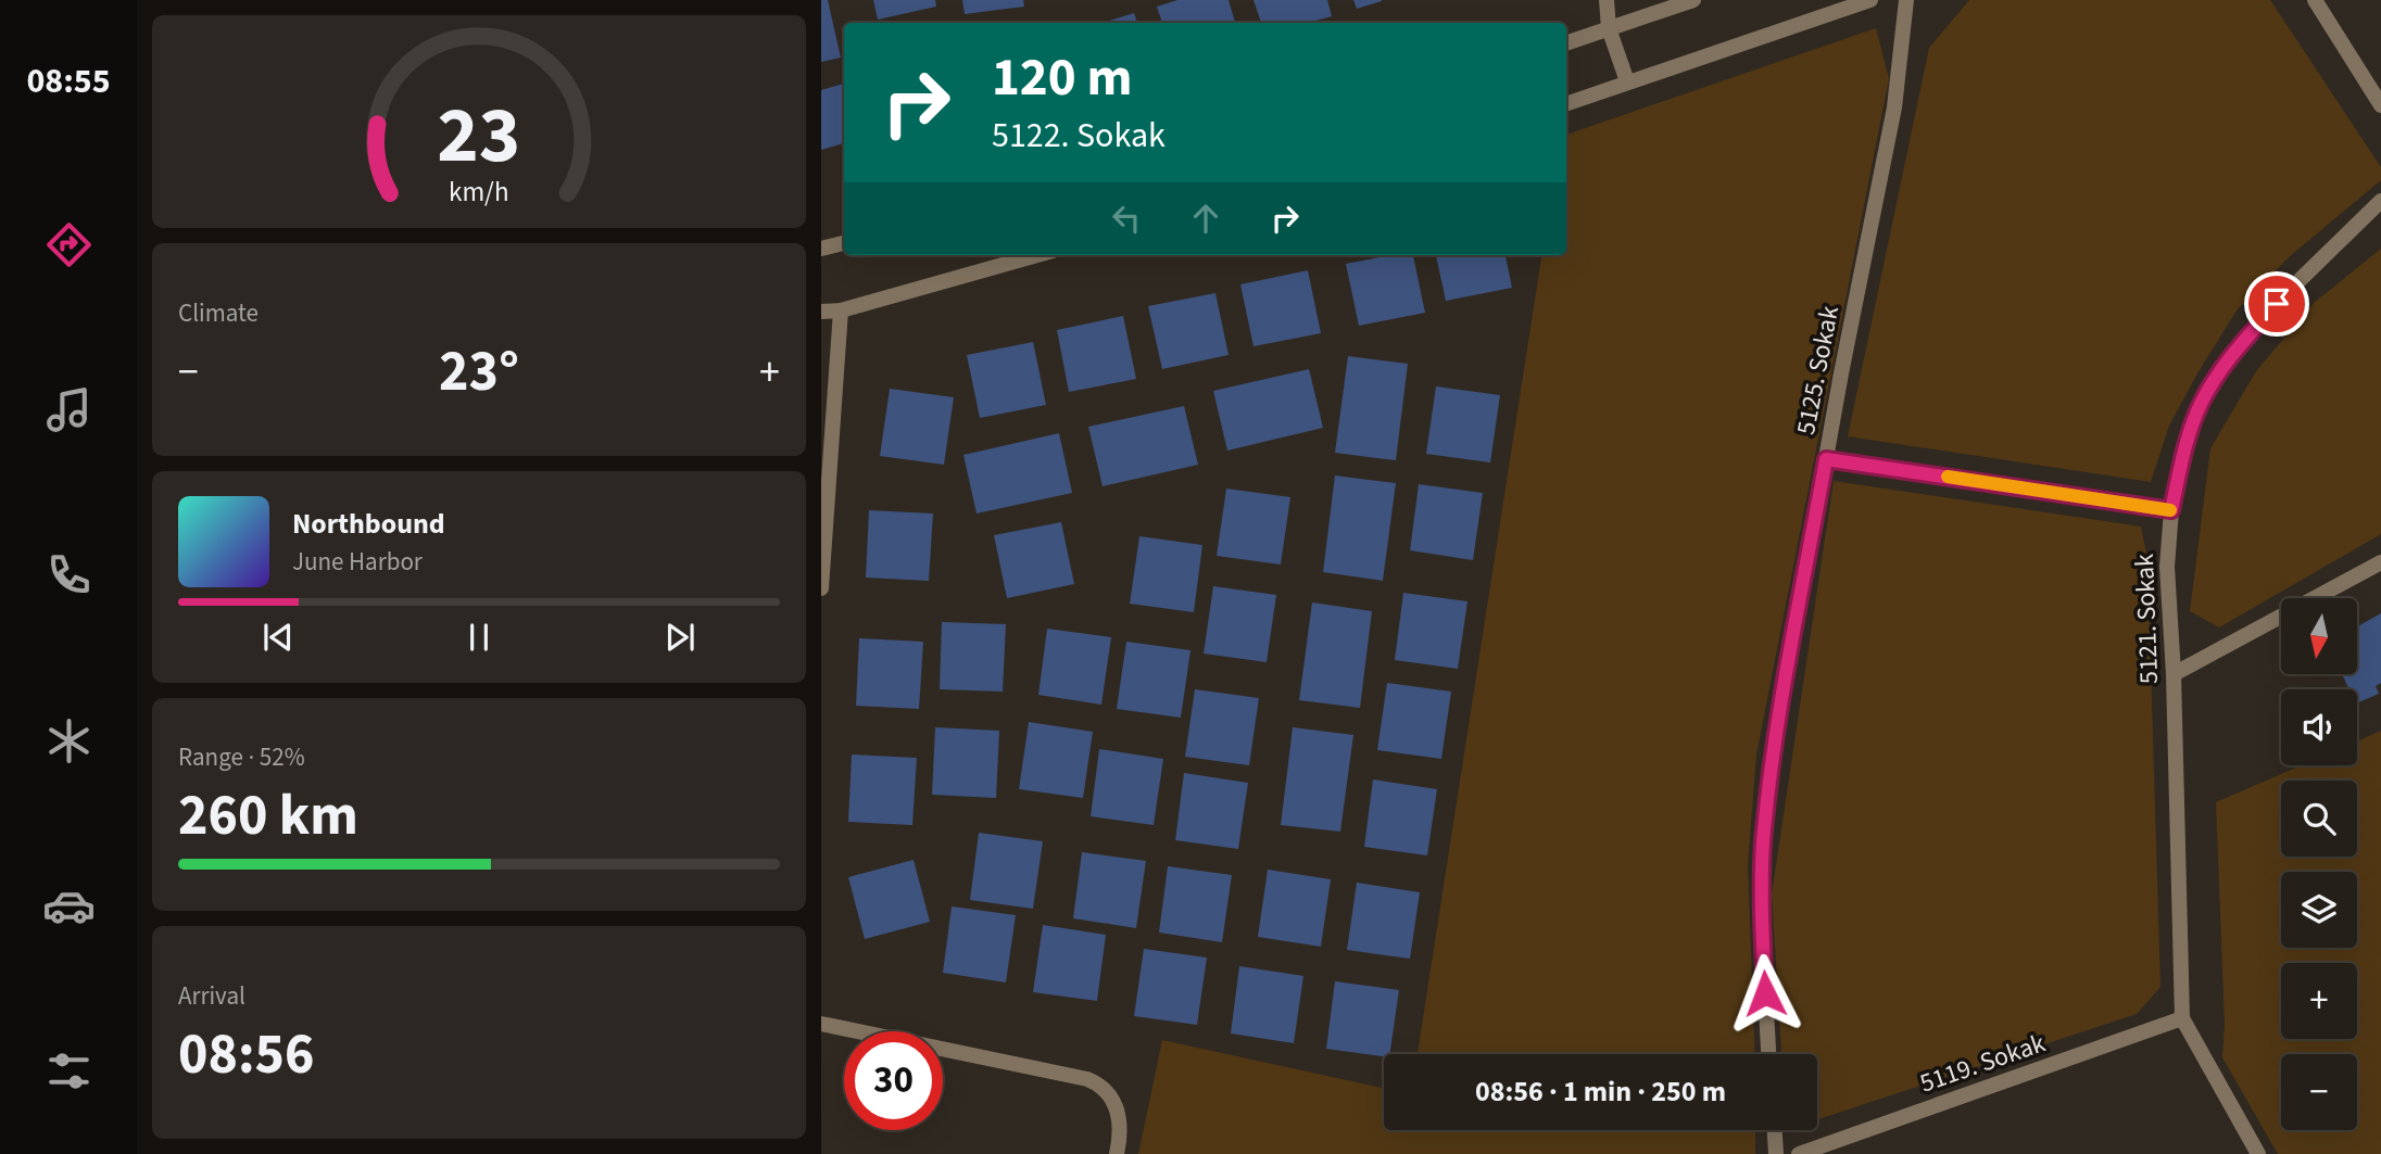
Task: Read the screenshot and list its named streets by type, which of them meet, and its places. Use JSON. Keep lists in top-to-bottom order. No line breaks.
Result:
{"streets":{"street":["5125. Sokak","5121. Sokak","5119. Sokak"]},"crossings":[["5121. Sokak","5119. Sokak"]],"north":"bottom","page":{"tabs":"08:55","turn":["120 m","5122. Sokak"],"tile":["Climate",["Range · 52%","260 km"],["Arrival","08:56"]],"heat":["−","23°","+"],"song":["Northbound","June Harbor"],"map_buttons":["+","−"],"limit":"30","trip":"08:56 · 1 min · 250 m","gauge":["23","km/h"]}}
